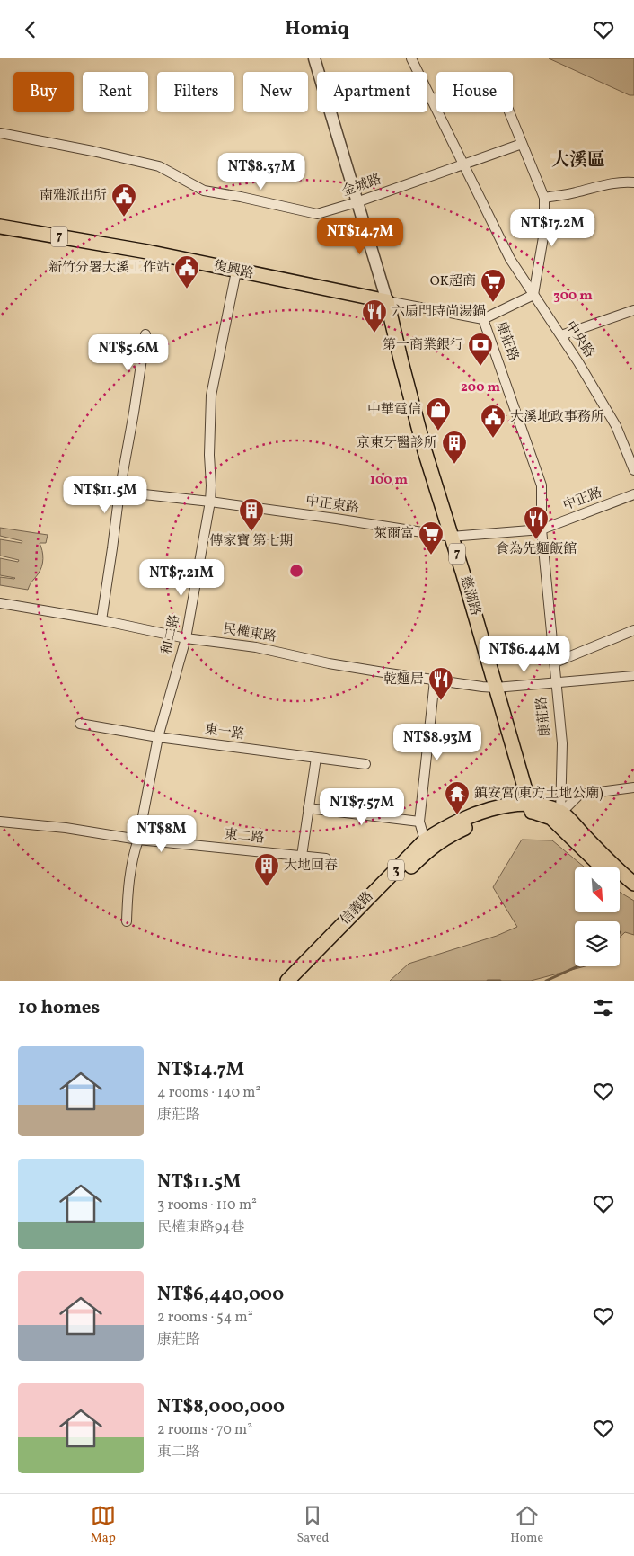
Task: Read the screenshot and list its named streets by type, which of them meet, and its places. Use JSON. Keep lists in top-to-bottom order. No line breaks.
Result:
{"streets":{"main road":["7","復興路","慈湖路","3","信義路"],"street":["金城路","中央路","康莊路","中正路","中正東路","民權東路","和二路","東一路","東二路"]},"crossings":[["金城路","中央路"],["復興路","康莊路"],["復興路","慈湖路"],["復興路","和二路"],["康莊路","中正路"],["康莊路","中正東路"],["康莊路","慈湖路"],["康莊路","民權東路"],["康莊路","信義路"],["中正路","中正東路"],["中正東路","慈湖路"],["中正東路","和二路"],["慈湖路","民權東路"],["慈湖路","信義路"],["民權東路","和二路"],["和二路","東一路"],["和二路","東二路"]],"districts":["大溪區"],"places":{"public building":["南雅派出所","新竹分署大溪工作站","大溪地政事務所"],"supermarket":["OK超商","萊爾富"],"restaurant":["六扇門時尚湯鍋","食為先麵飯館","乾麵居"],"bank":["第一商業銀行"],"shop":["中華電信"],"building":["京東牙醫診所","傳家寶 第七期","大地回春"],"temple":["鎮安宮(東方土地公廟)"]},"north":"bottom right","page":{"header":"Homiq","chip":["Buy","Rent","Filters","New","Apartment","House"],"price":["NT$8.37M","NT$17.2M","NT$14.7M","NT$5.6M","NT$11.5M","NT$7.21M","NT$6.44M","NT$8.93M","NT$7.57M","NT$8M"],"heading":"10 homes","list":[{"name":"NT$14.7M","note":"4 rooms · 140 m² · 康莊路"},{"name":"NT$11.5M","note":"3 rooms · 110 m² · 民權東路94巷"},{"name":"NT$6,440,000","note":"2 rooms · 54 m² · 康莊路"},{"name":"NT$8,000,000","note":"2 rooms · 70 m² · 東二路"}],"tabs":["Map","Saved","Home"]},"rings":["300 m","200 m","100 m"]}
